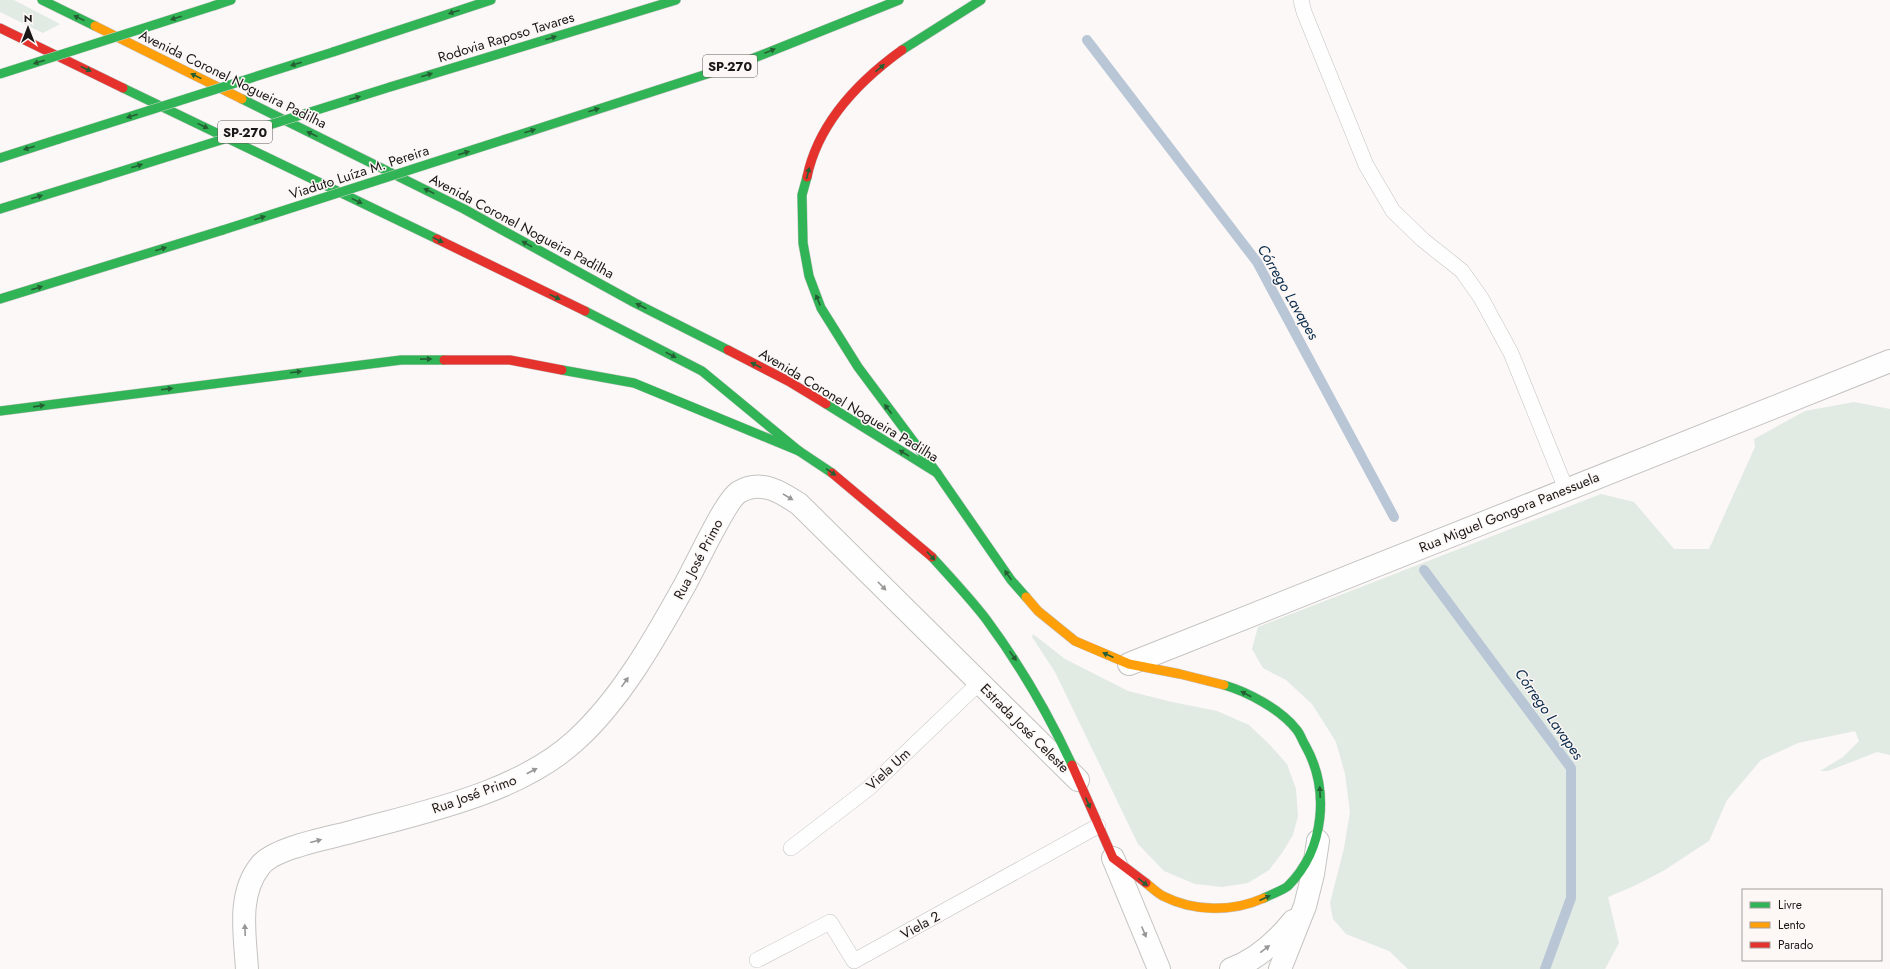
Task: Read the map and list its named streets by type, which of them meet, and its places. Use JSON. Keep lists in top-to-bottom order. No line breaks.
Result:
{"streets":{"main road":["Rodovia Raposo Tavares","SP-270","Avenida Coronel Nogueira Padilha","Viaduto Luíza M. Pereira","Estrada José Celeste"],"street":["Rua Miguel Gongora Panessuela","Rua José Primo"],"lane":["Viela Um","Viela 2"]},"crossings":[["Rua José Primo","Estrada José Celeste"],["Estrada José Celeste","Viela Um"]],"one_way":["Viaduto Luíza M. Pereira","Rua José Primo"],"water":["Córrego Lavapes"],"legend":["Livre","Lento","Parado"],"north":"top"}
